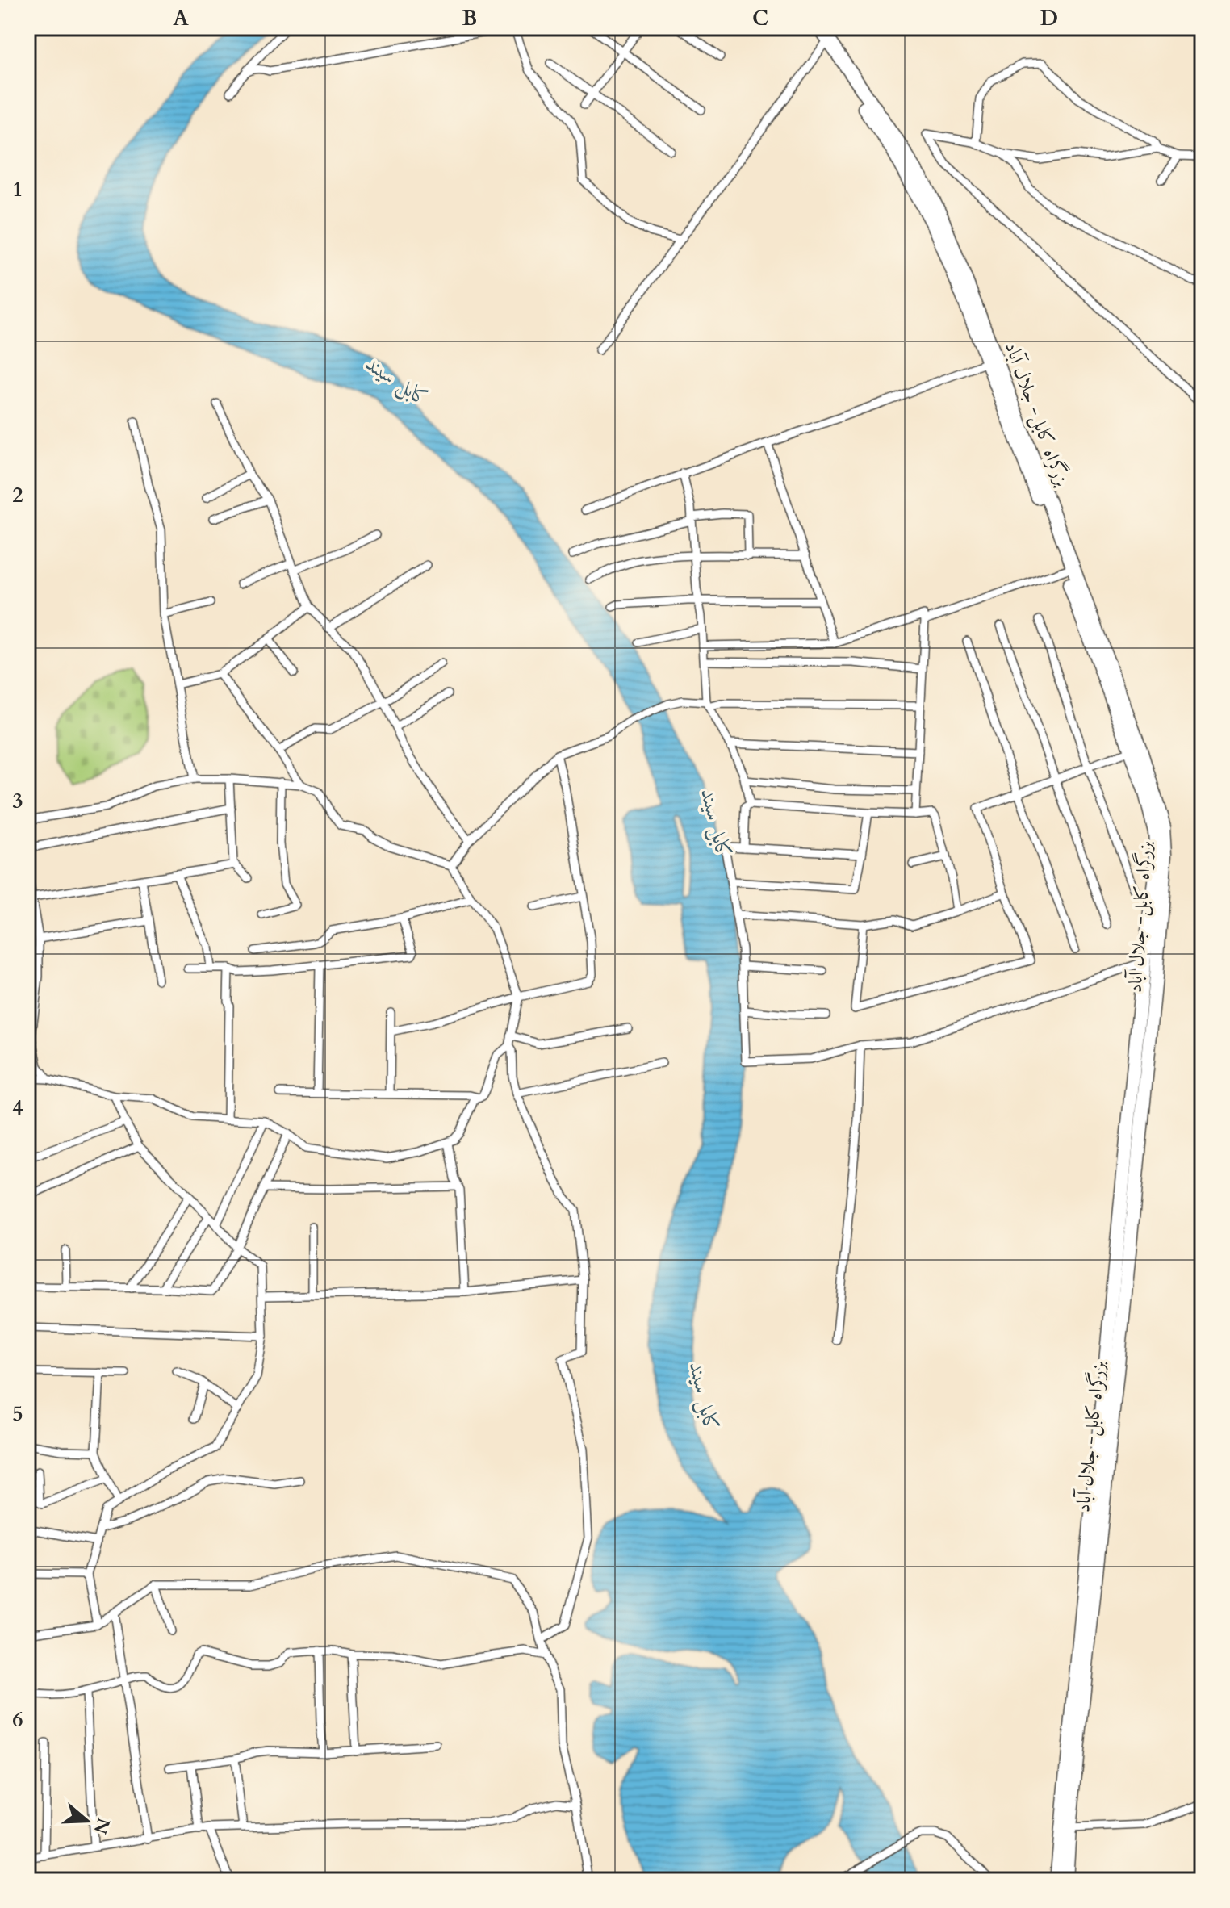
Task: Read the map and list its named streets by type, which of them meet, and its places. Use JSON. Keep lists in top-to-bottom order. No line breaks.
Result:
{"streets":{"highway":["بزرگراه کابل- جلال آباد"]},"water":["کابل سيند"],"north":"right","grid":{"columns":["A","B","C","D"],"rows":["1","2","3","4","5","6"]}}
